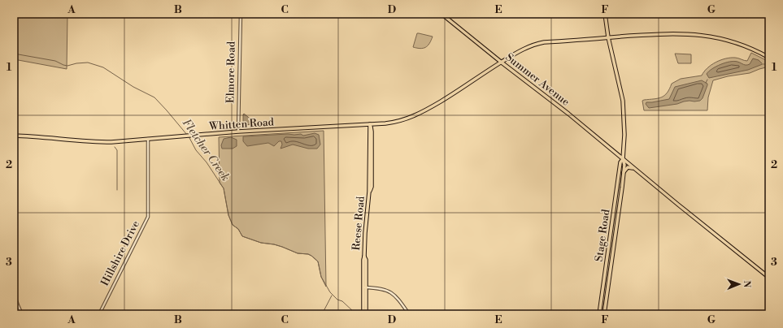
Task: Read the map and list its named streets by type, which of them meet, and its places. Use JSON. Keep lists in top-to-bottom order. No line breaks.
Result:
{"streets":{"main road":["Summer Avenue","Whitten Road","Reese Road","Stage Road"],"street":["Elmore Road","Hillshire Drive"]},"crossings":[["Elmore Road","Whitten Road"],["Summer Avenue","Whitten Road"],["Summer Avenue","Stage Road"],["Whitten Road","Reese Road"],["Whitten Road","Stage Road"],["Whitten Road","Hillshire Drive"]],"water":["Fletcher Creek"],"north":"right","grid":{"columns":["A","B","C","D","E","F","G"],"rows":["1","2","3"]}}
